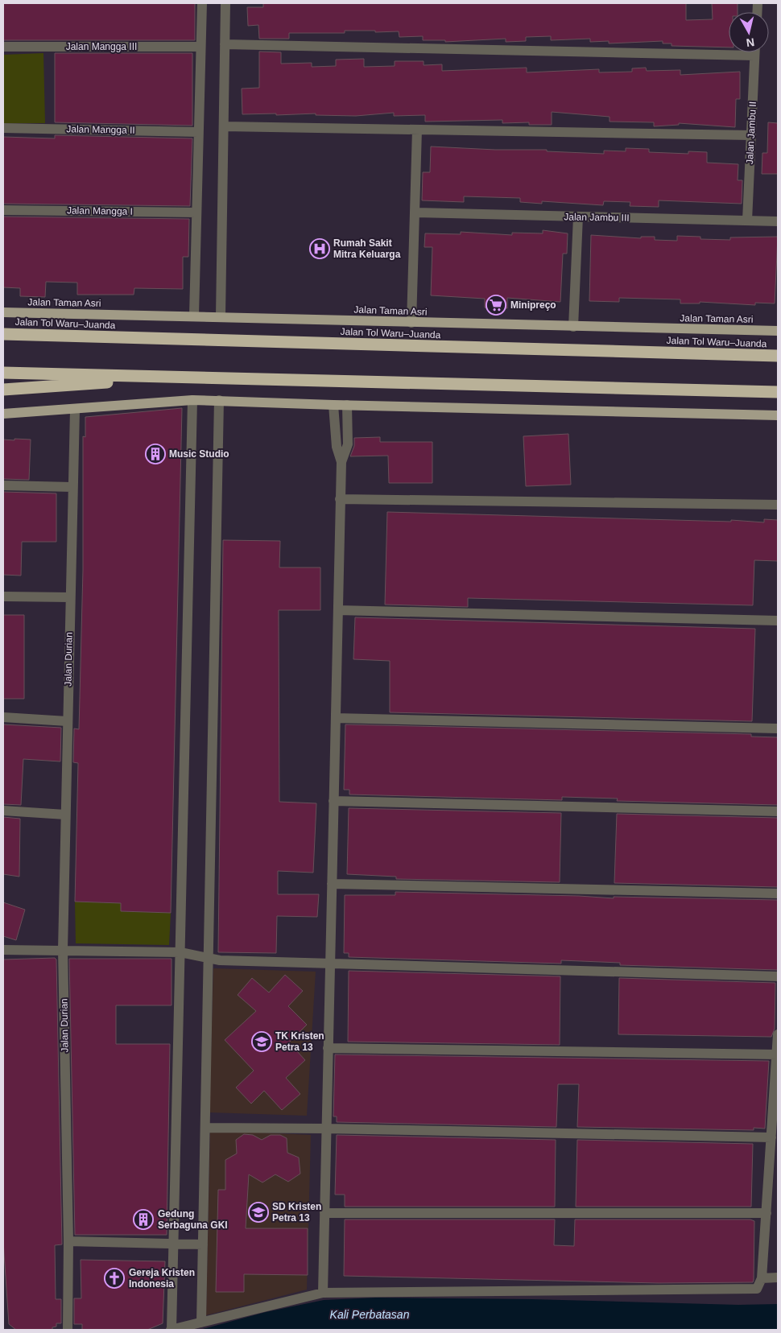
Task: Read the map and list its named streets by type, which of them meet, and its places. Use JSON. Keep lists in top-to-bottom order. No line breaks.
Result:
{"streets":{"highway":["Jalan Tol Waru–Juanda"],"main road":["Jalan Taman Asri"],"street":["Jalan Mangga III","Jalan Mangga II","Jalan Jambu II","Jalan Mangga I","Jalan Jambu III","Jalan Durian"]},"crossings":[["Jalan Jambu II","Jalan Jambu III"]],"water":["Kali Perbatasan"],"places":{"hospital":["Rumah Sakit Mitra Keluarga"],"supermarket":["Minipreço"],"building":["Music Studio","Gedung Serbaguna GKI"],"school or university":["TK Kristen Petra 13","SD Kristen Petra 13"],"church":["Gereja Kristen Indonesia"]},"north":"bottom"}
